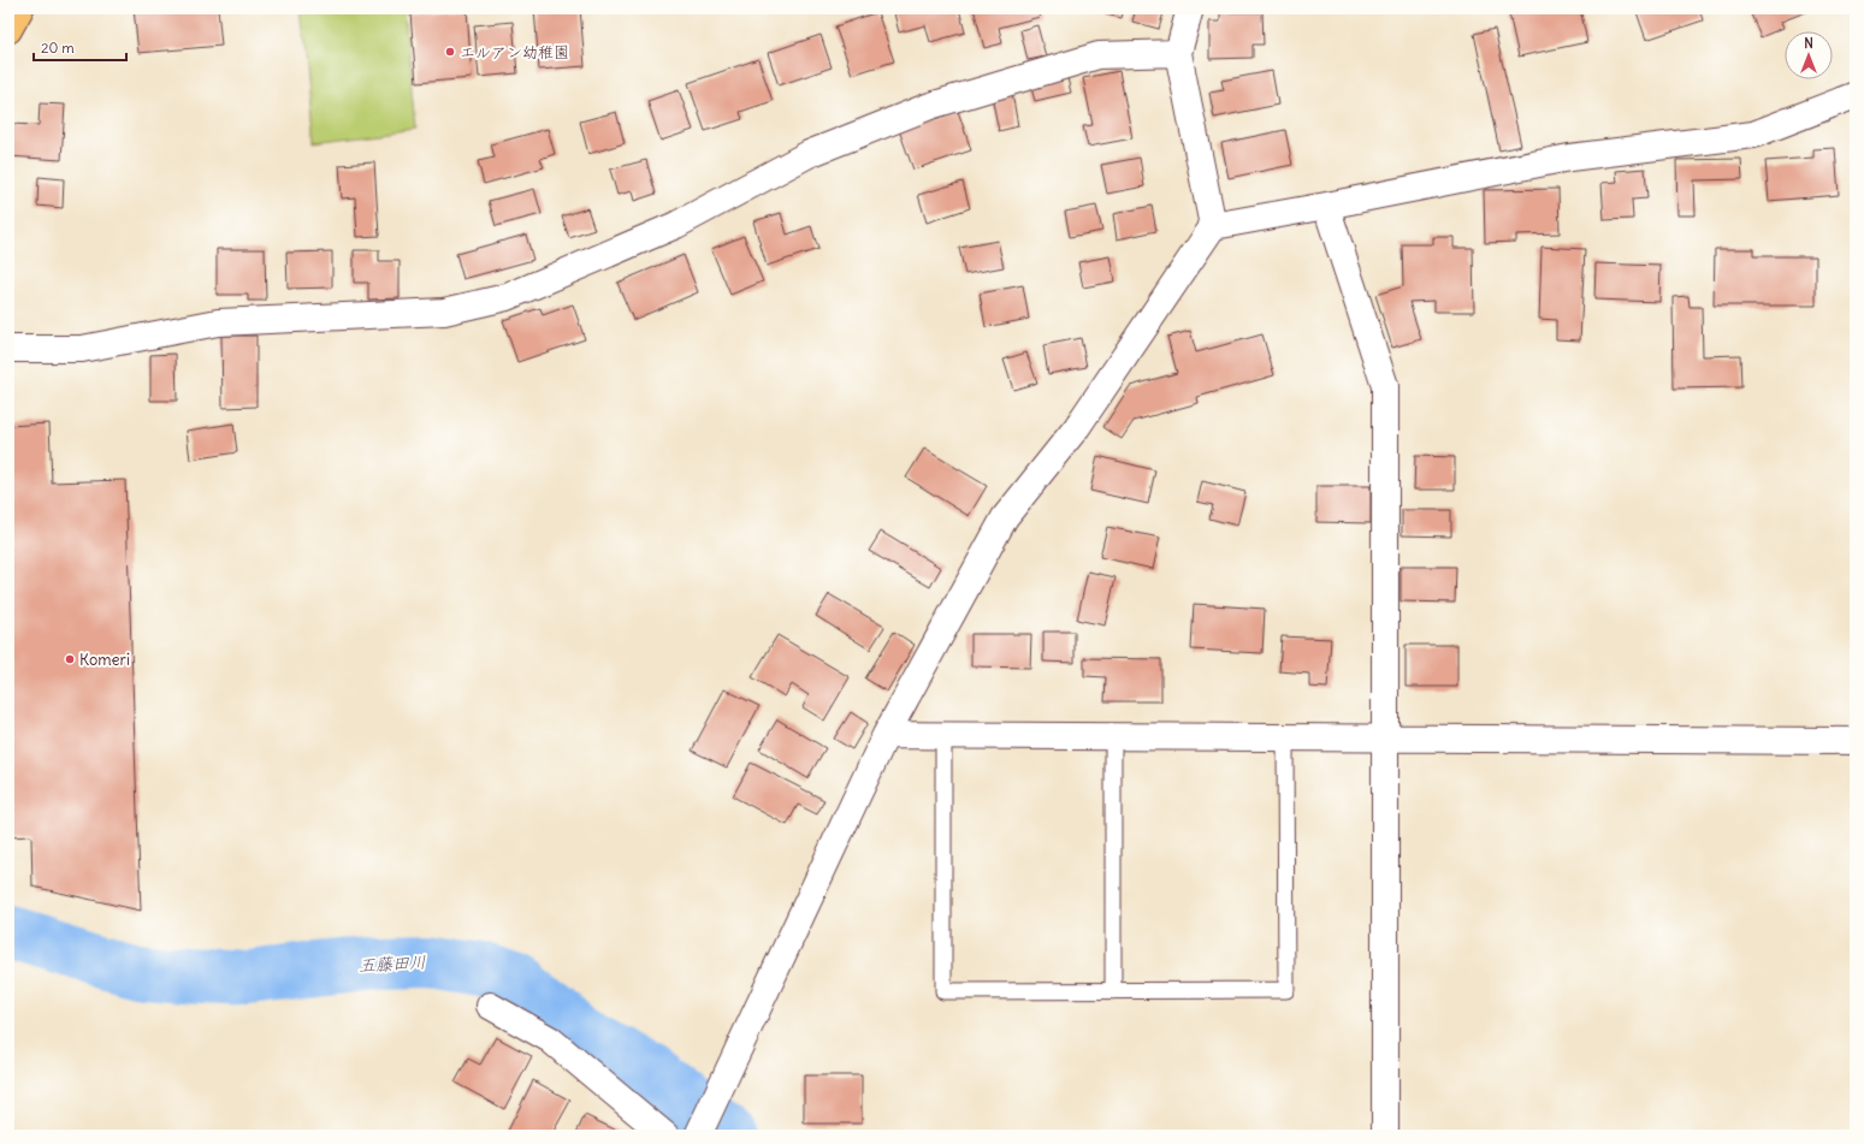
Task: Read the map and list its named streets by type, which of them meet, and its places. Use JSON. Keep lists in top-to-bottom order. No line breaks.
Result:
{"water":["五藤田川"],"places":["エルアン幼稚園","Komeri"],"scale_bar":"20 m","north":"top"}
